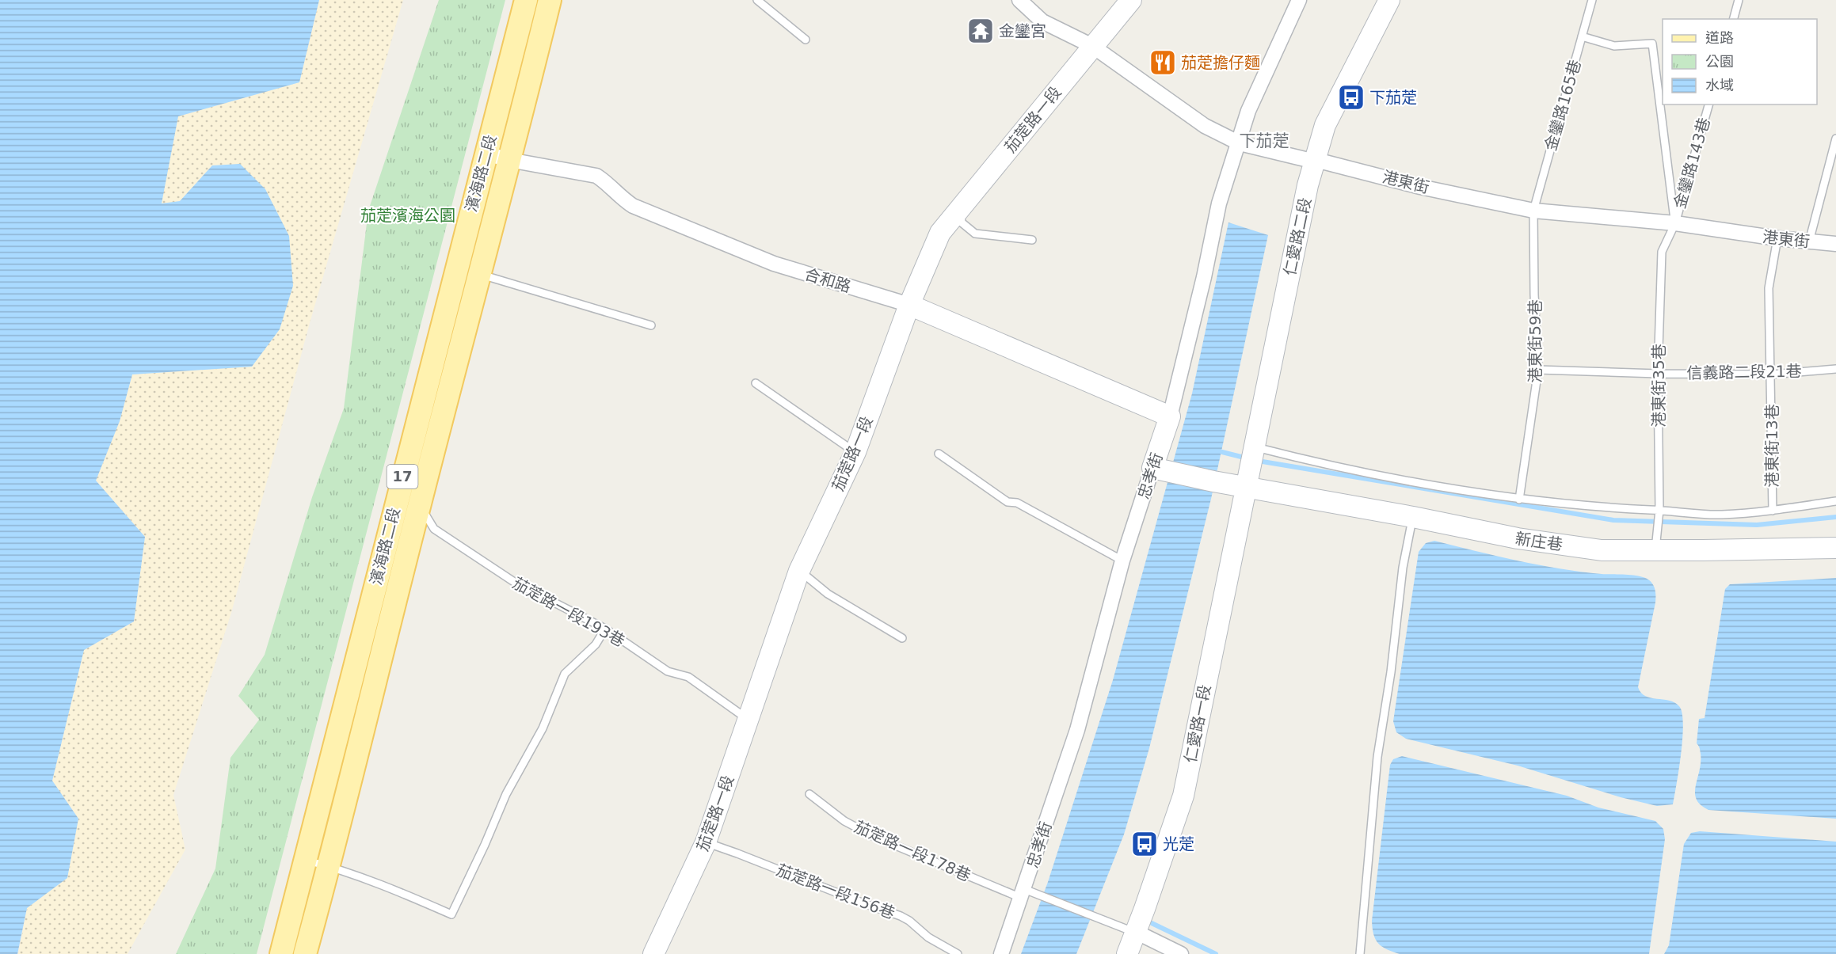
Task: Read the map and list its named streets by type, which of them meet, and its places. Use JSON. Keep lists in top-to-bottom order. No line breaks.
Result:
{"streets":{"main road":["濱海路二段","17"],"street":["茄萣路一段","港東街","仁愛路二段","合和路","忠孝街","新庄巷","仁愛路一段"],"lane":["金鑾路165巷","金鑾路143巷","港東街59巷","信義路二段21巷","港東街35巷","港東街13巷","茄萣路一段193巷","茄萣路一段178巷","茄萣路一段156巷"]},"crossings":[["金鑾路165巷","港東街"],["金鑾路165巷","港東街59巷"],["茄萣路一段","港東街"],["茄萣路一段","合和路"],["茄萣路一段","茄萣路一段193巷"],["茄萣路一段","茄萣路一段156巷"],["金鑾路143巷","港東街"],["金鑾路143巷","港東街35巷"],["濱海路二段","合和路"],["濱海路二段","茄萣路一段193巷"],["港東街","仁愛路二段"],["港東街","港東街59巷"],["港東街","港東街35巷"],["港東街","港東街13巷"],["港東街","忠孝街"],["仁愛路二段","新庄巷"],["仁愛路二段","仁愛路一段"],["合和路","忠孝街"],["港東街59巷","信義路二段21巷"],["信義路二段21巷","港東街35巷"],["信義路二段21巷","港東街13巷"],["港東街35巷","新庄巷"],["忠孝街","新庄巷"],["忠孝街","茄萣路一段178巷"],["新庄巷","仁愛路一段"],["仁愛路一段","茄萣路一段178巷"]],"districts":["下茄萣"],"parks":["茄萣濱海公園"],"places":{"temple":["金鑾宮"],"restaurant":["茄萣擔仔麵"],"bus stop":["下茄萣","光萣"]},"legend":["道路","公園","水域"]}
